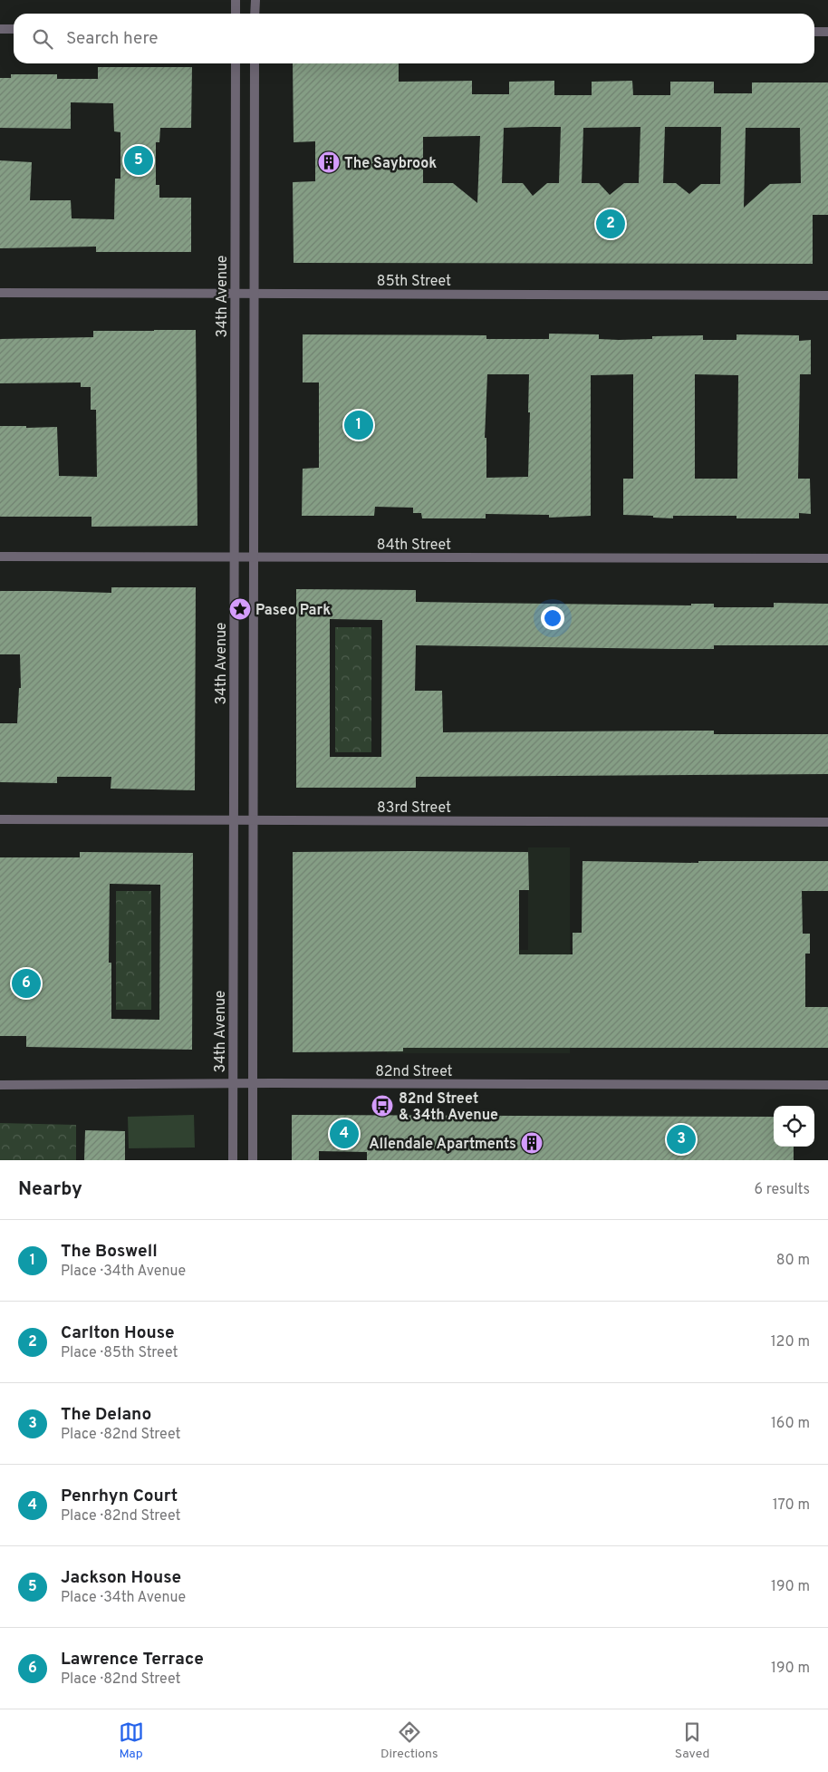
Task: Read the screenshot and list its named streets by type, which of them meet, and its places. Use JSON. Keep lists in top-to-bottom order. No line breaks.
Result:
{"streets":{"street":["85th Street","34th Avenue","84th Street","83rd Street","82nd Street"]},"crossings":[["85th Street","34th Avenue"],["34th Avenue","84th Street"],["34th Avenue","83rd Street"],["34th Avenue","82nd Street"]],"places":{"building":["The Saybrook","Allendale Apartments"],"place":["Paseo Park"],"bus stop":["82nd Street & 34th Avenue"]},"page":{"search":"Search here","pins":["5","2","1","6","4","3"],"heading":["Nearby","6 results"],"list":[{"mark":"1","name":"The Boswell","note":"Place · 34th Avenue","value":"80 m"},{"mark":"2","name":"Carlton House","note":"Place · 85th Street","value":"120 m"},{"mark":"3","name":"The Delano","note":"Place · 82nd Street","value":"160 m"},{"mark":"4","name":"Penrhyn Court","note":"Place · 82nd Street","value":"170 m"},{"mark":"5","name":"Jackson House","note":"Place · 34th Avenue","value":"190 m"},{"mark":"6","name":"Lawrence Terrace","note":"Place · 82nd Street","value":"190 m"}],"nav":["Map","Directions","Saved"]}}
